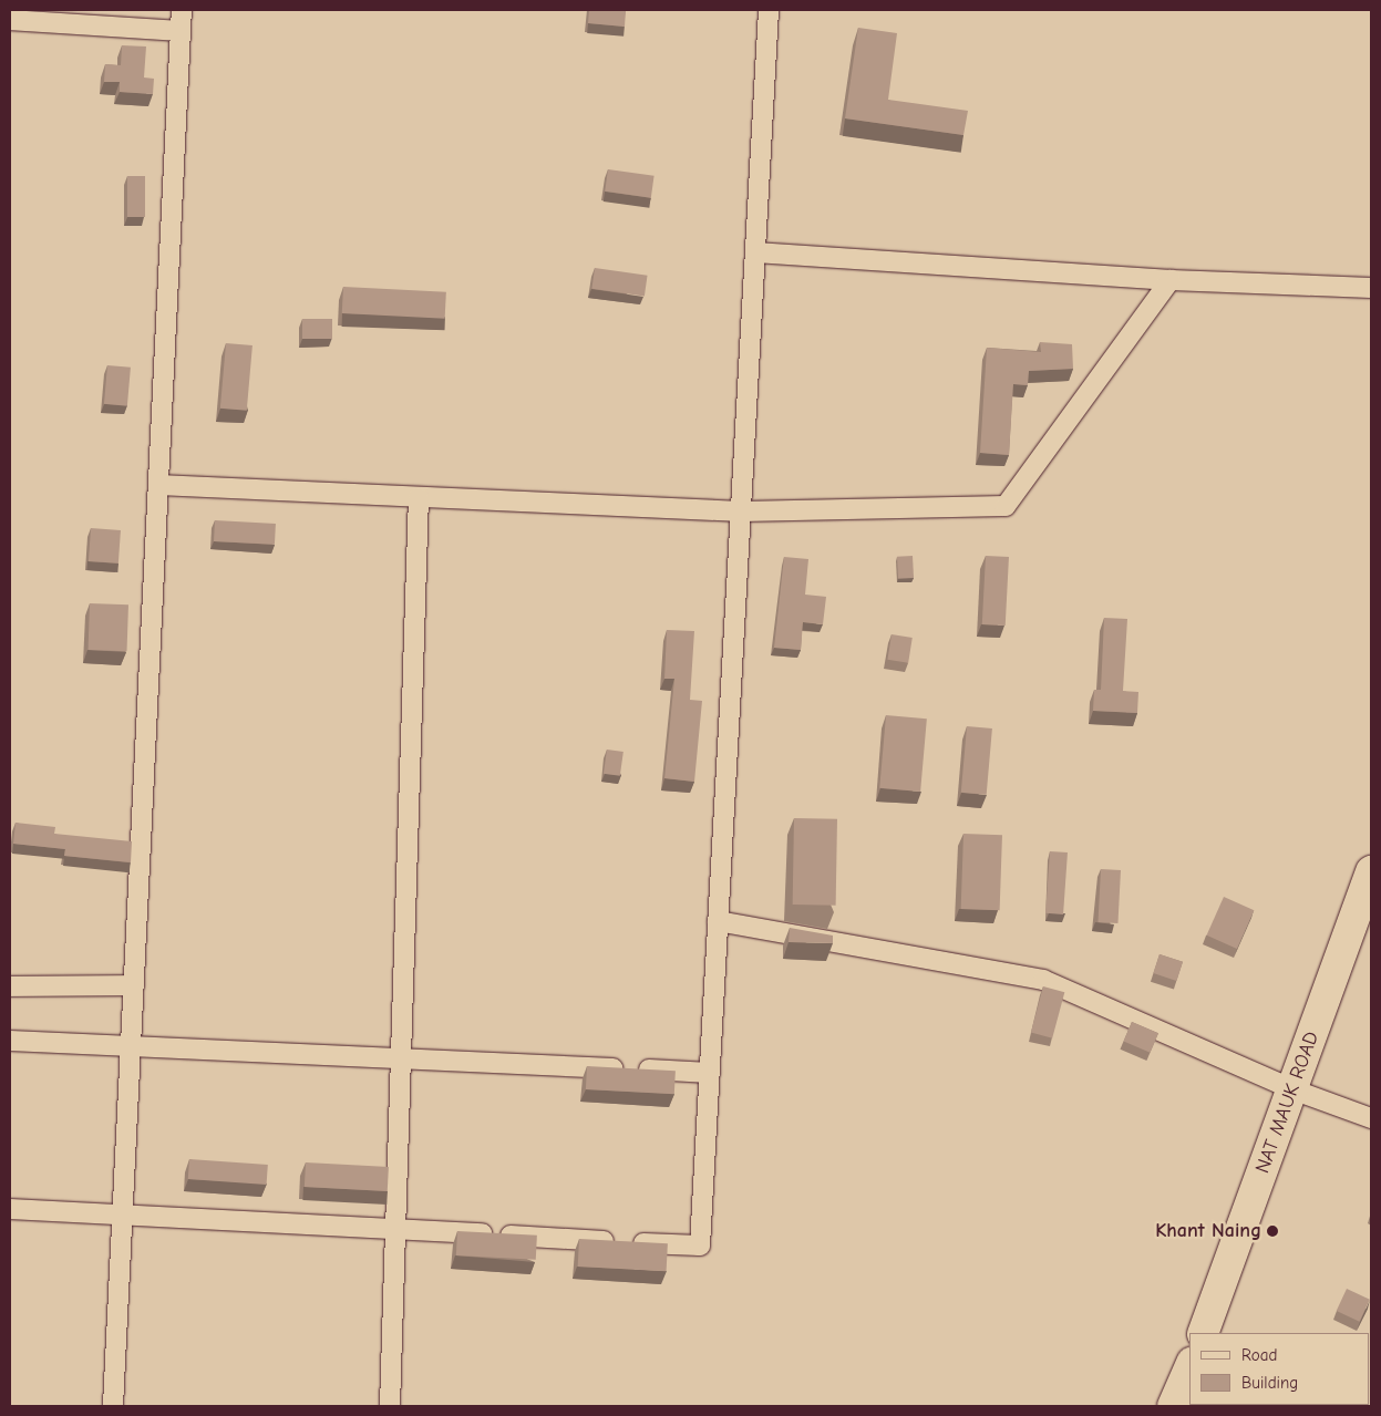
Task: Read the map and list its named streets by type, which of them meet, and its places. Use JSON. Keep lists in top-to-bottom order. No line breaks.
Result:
{"streets":{"highway":["NAT MAUK ROAD"]},"places":["Khant Naing"],"legend":["Road","Building"]}
